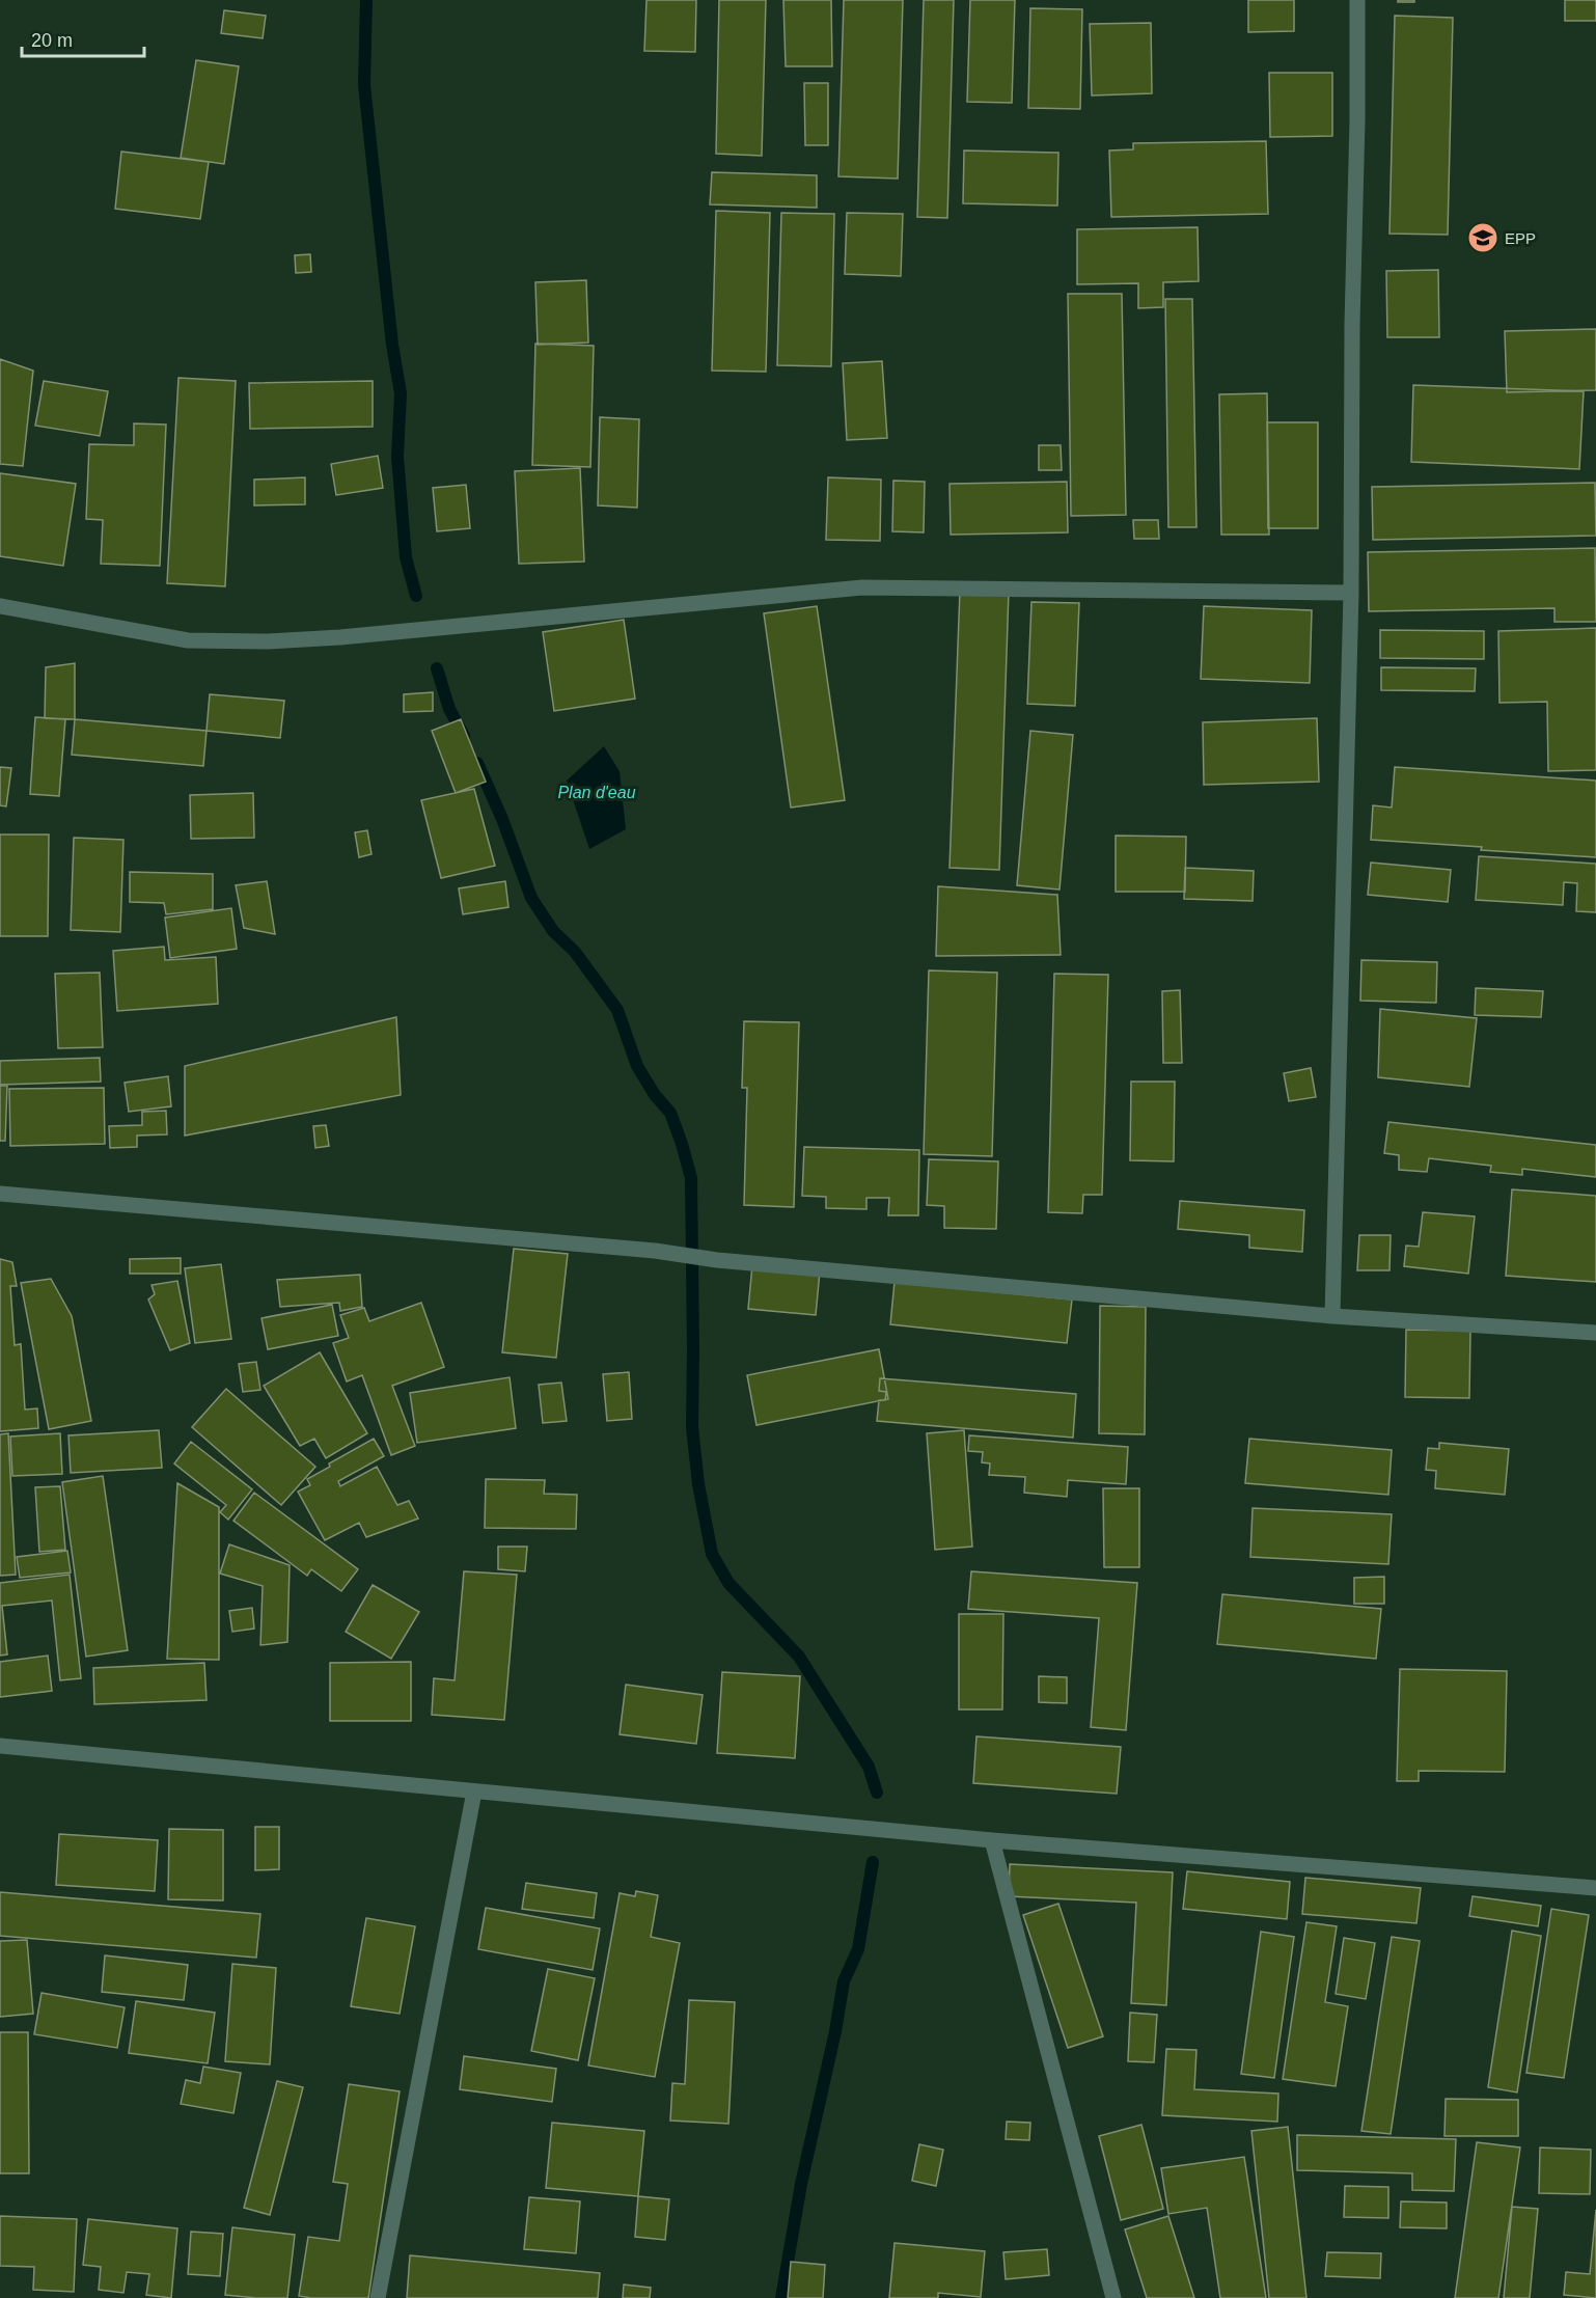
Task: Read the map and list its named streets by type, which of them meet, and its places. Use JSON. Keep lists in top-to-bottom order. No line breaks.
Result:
{"water":["Plan d'eau"],"places":{"school or university":["EPP"]},"scale_bar":"20 m"}
